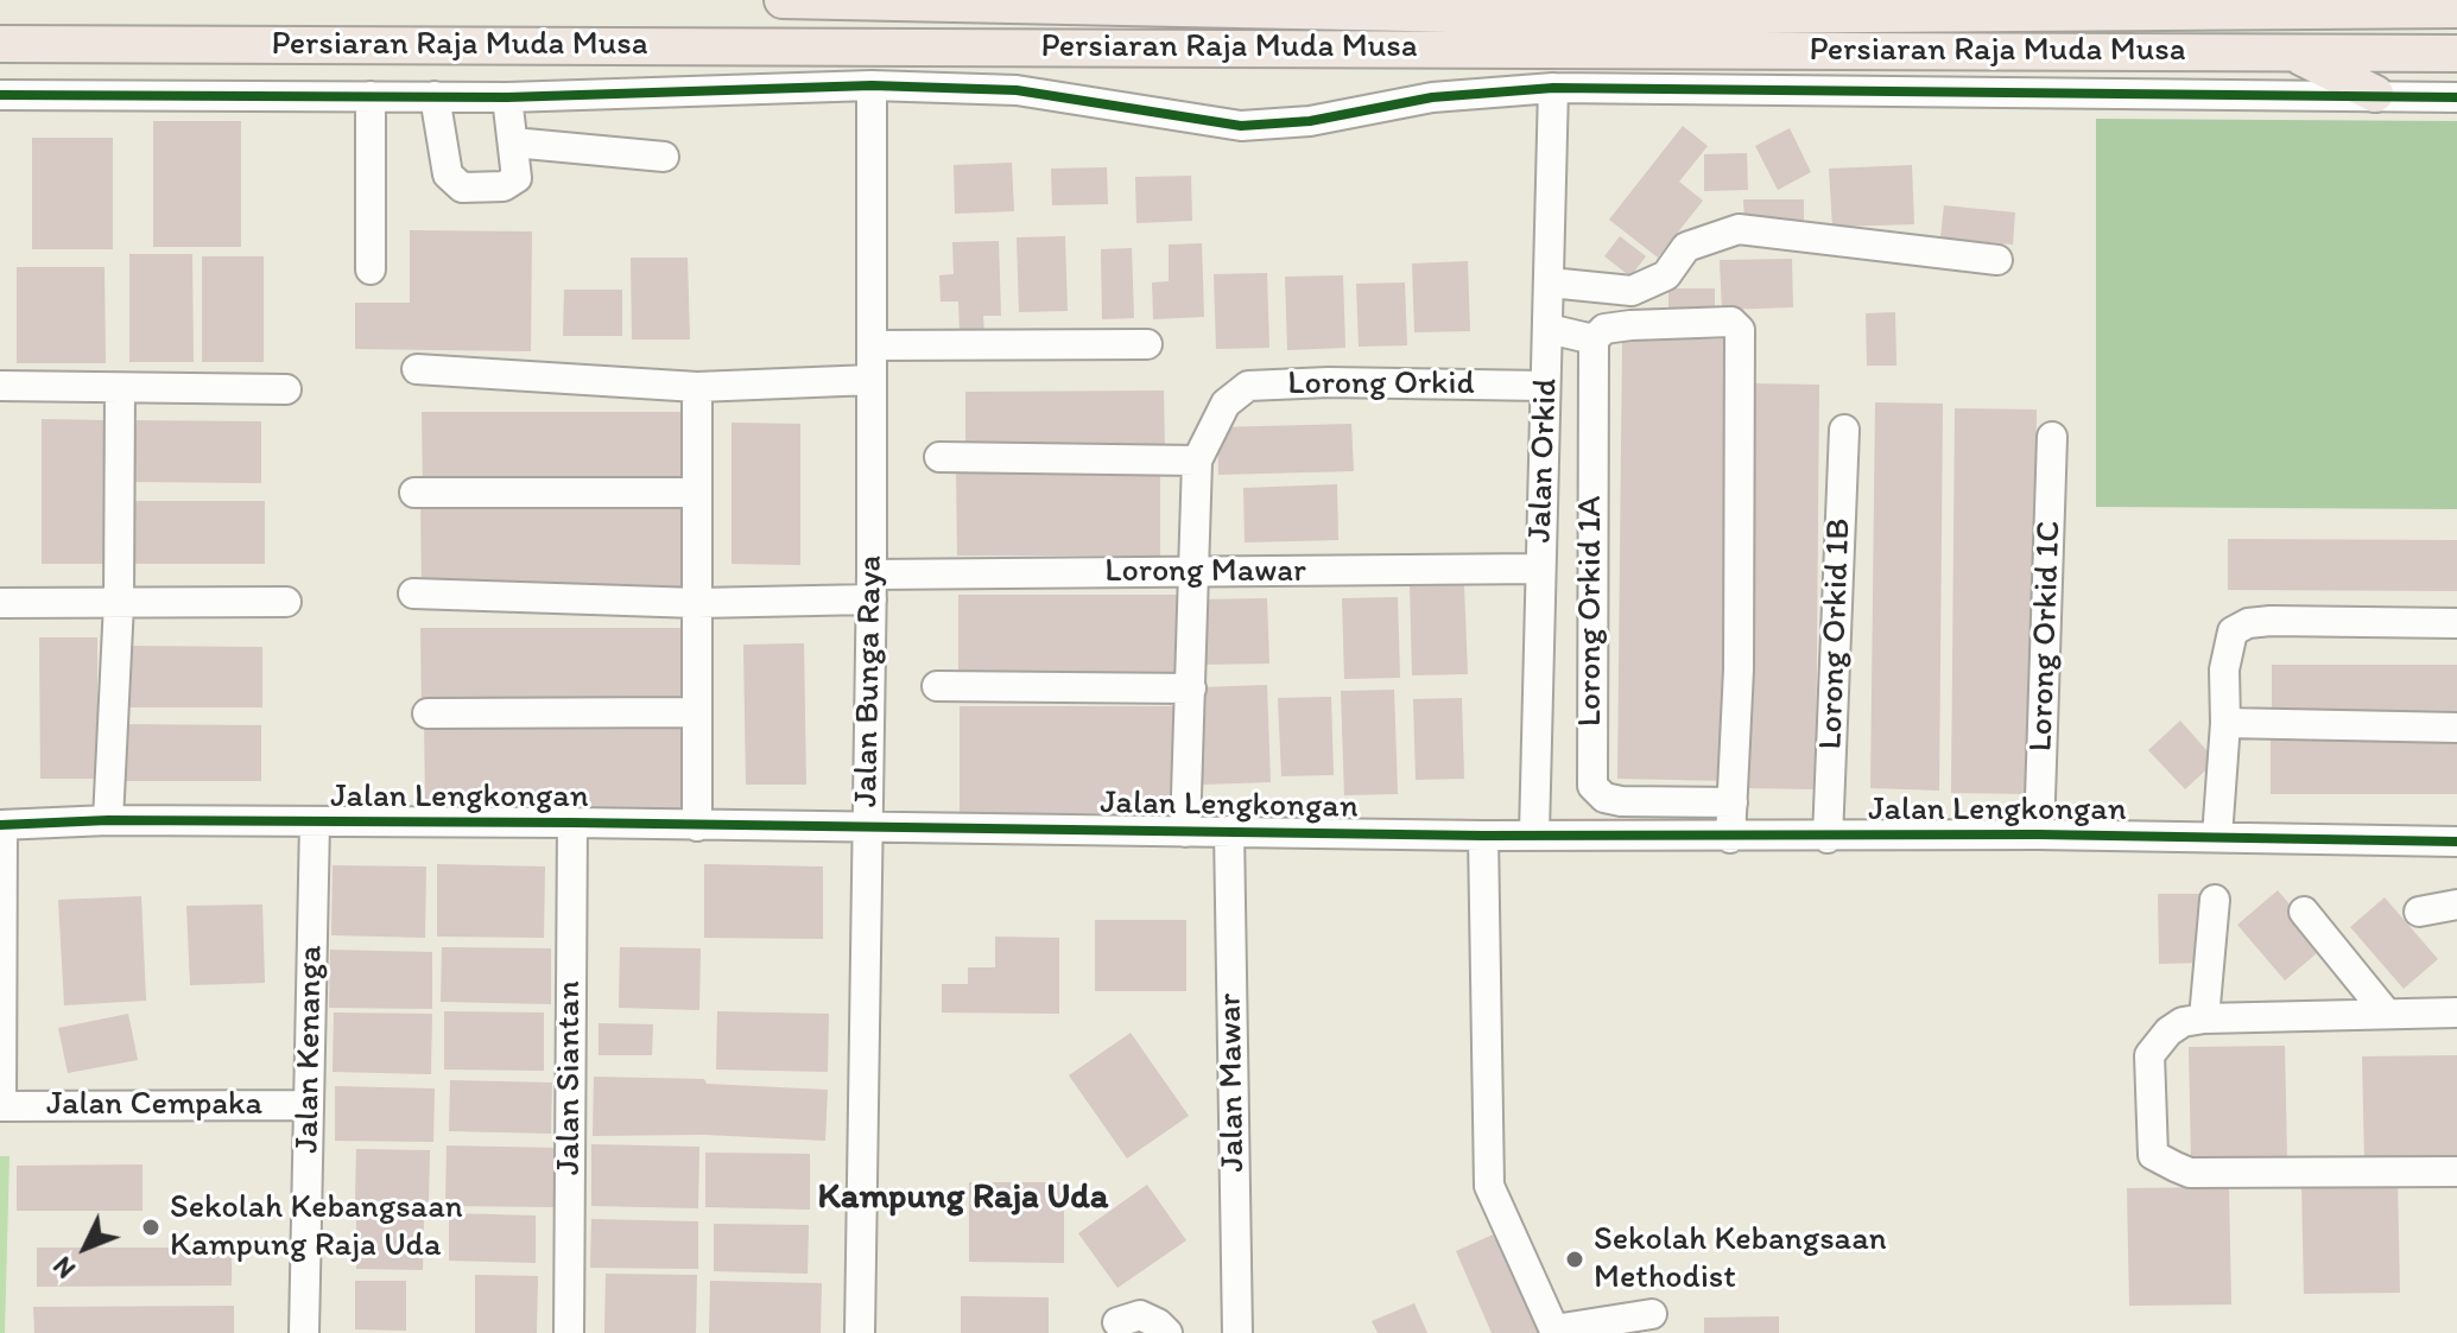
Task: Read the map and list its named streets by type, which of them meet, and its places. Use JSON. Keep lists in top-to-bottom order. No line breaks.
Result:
{"streets":{"main road":["Persiaran Raja Muda Musa"],"street":["Lorong Orkid","Jalan Orkid","Lorong Mawar","Lorong Orkid 1A","Lorong Orkid 1B","Lorong Orkid 1C","Jalan Bunga Raya","Jalan Lengkongan","Jalan Kenanga","Jalan Siantan","Jalan Mawar","Jalan Cempaka"]},"crossings":[["Lorong Orkid","Jalan Orkid"],["Jalan Orkid","Lorong Mawar"],["Jalan Orkid","Jalan Lengkongan"],["Lorong Mawar","Jalan Bunga Raya"],["Lorong Orkid 1B","Jalan Lengkongan"],["Lorong Orkid 1C","Jalan Lengkongan"],["Jalan Bunga Raya","Jalan Lengkongan"],["Jalan Lengkongan","Jalan Kenanga"],["Jalan Lengkongan","Jalan Siantan"],["Jalan Lengkongan","Jalan Mawar"],["Jalan Kenanga","Jalan Cempaka"]],"districts":["Kampung Raja Uda"],"places":["Sekolah Kebangsaan Kampung Raja Uda","Sekolah Kebangsaan Methodist"],"north":"bottom left"}
